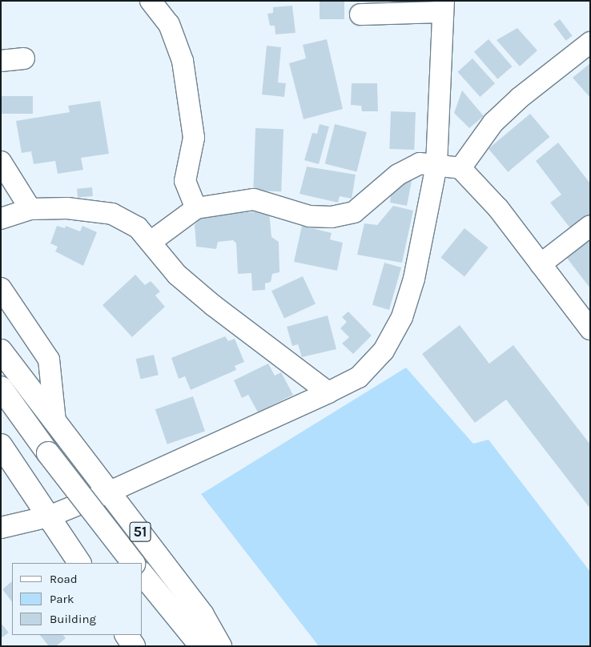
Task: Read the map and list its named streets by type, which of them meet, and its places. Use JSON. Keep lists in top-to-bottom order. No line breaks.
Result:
{"streets":{"main road":["51"]},"legend":["Road","Park","Building"]}
